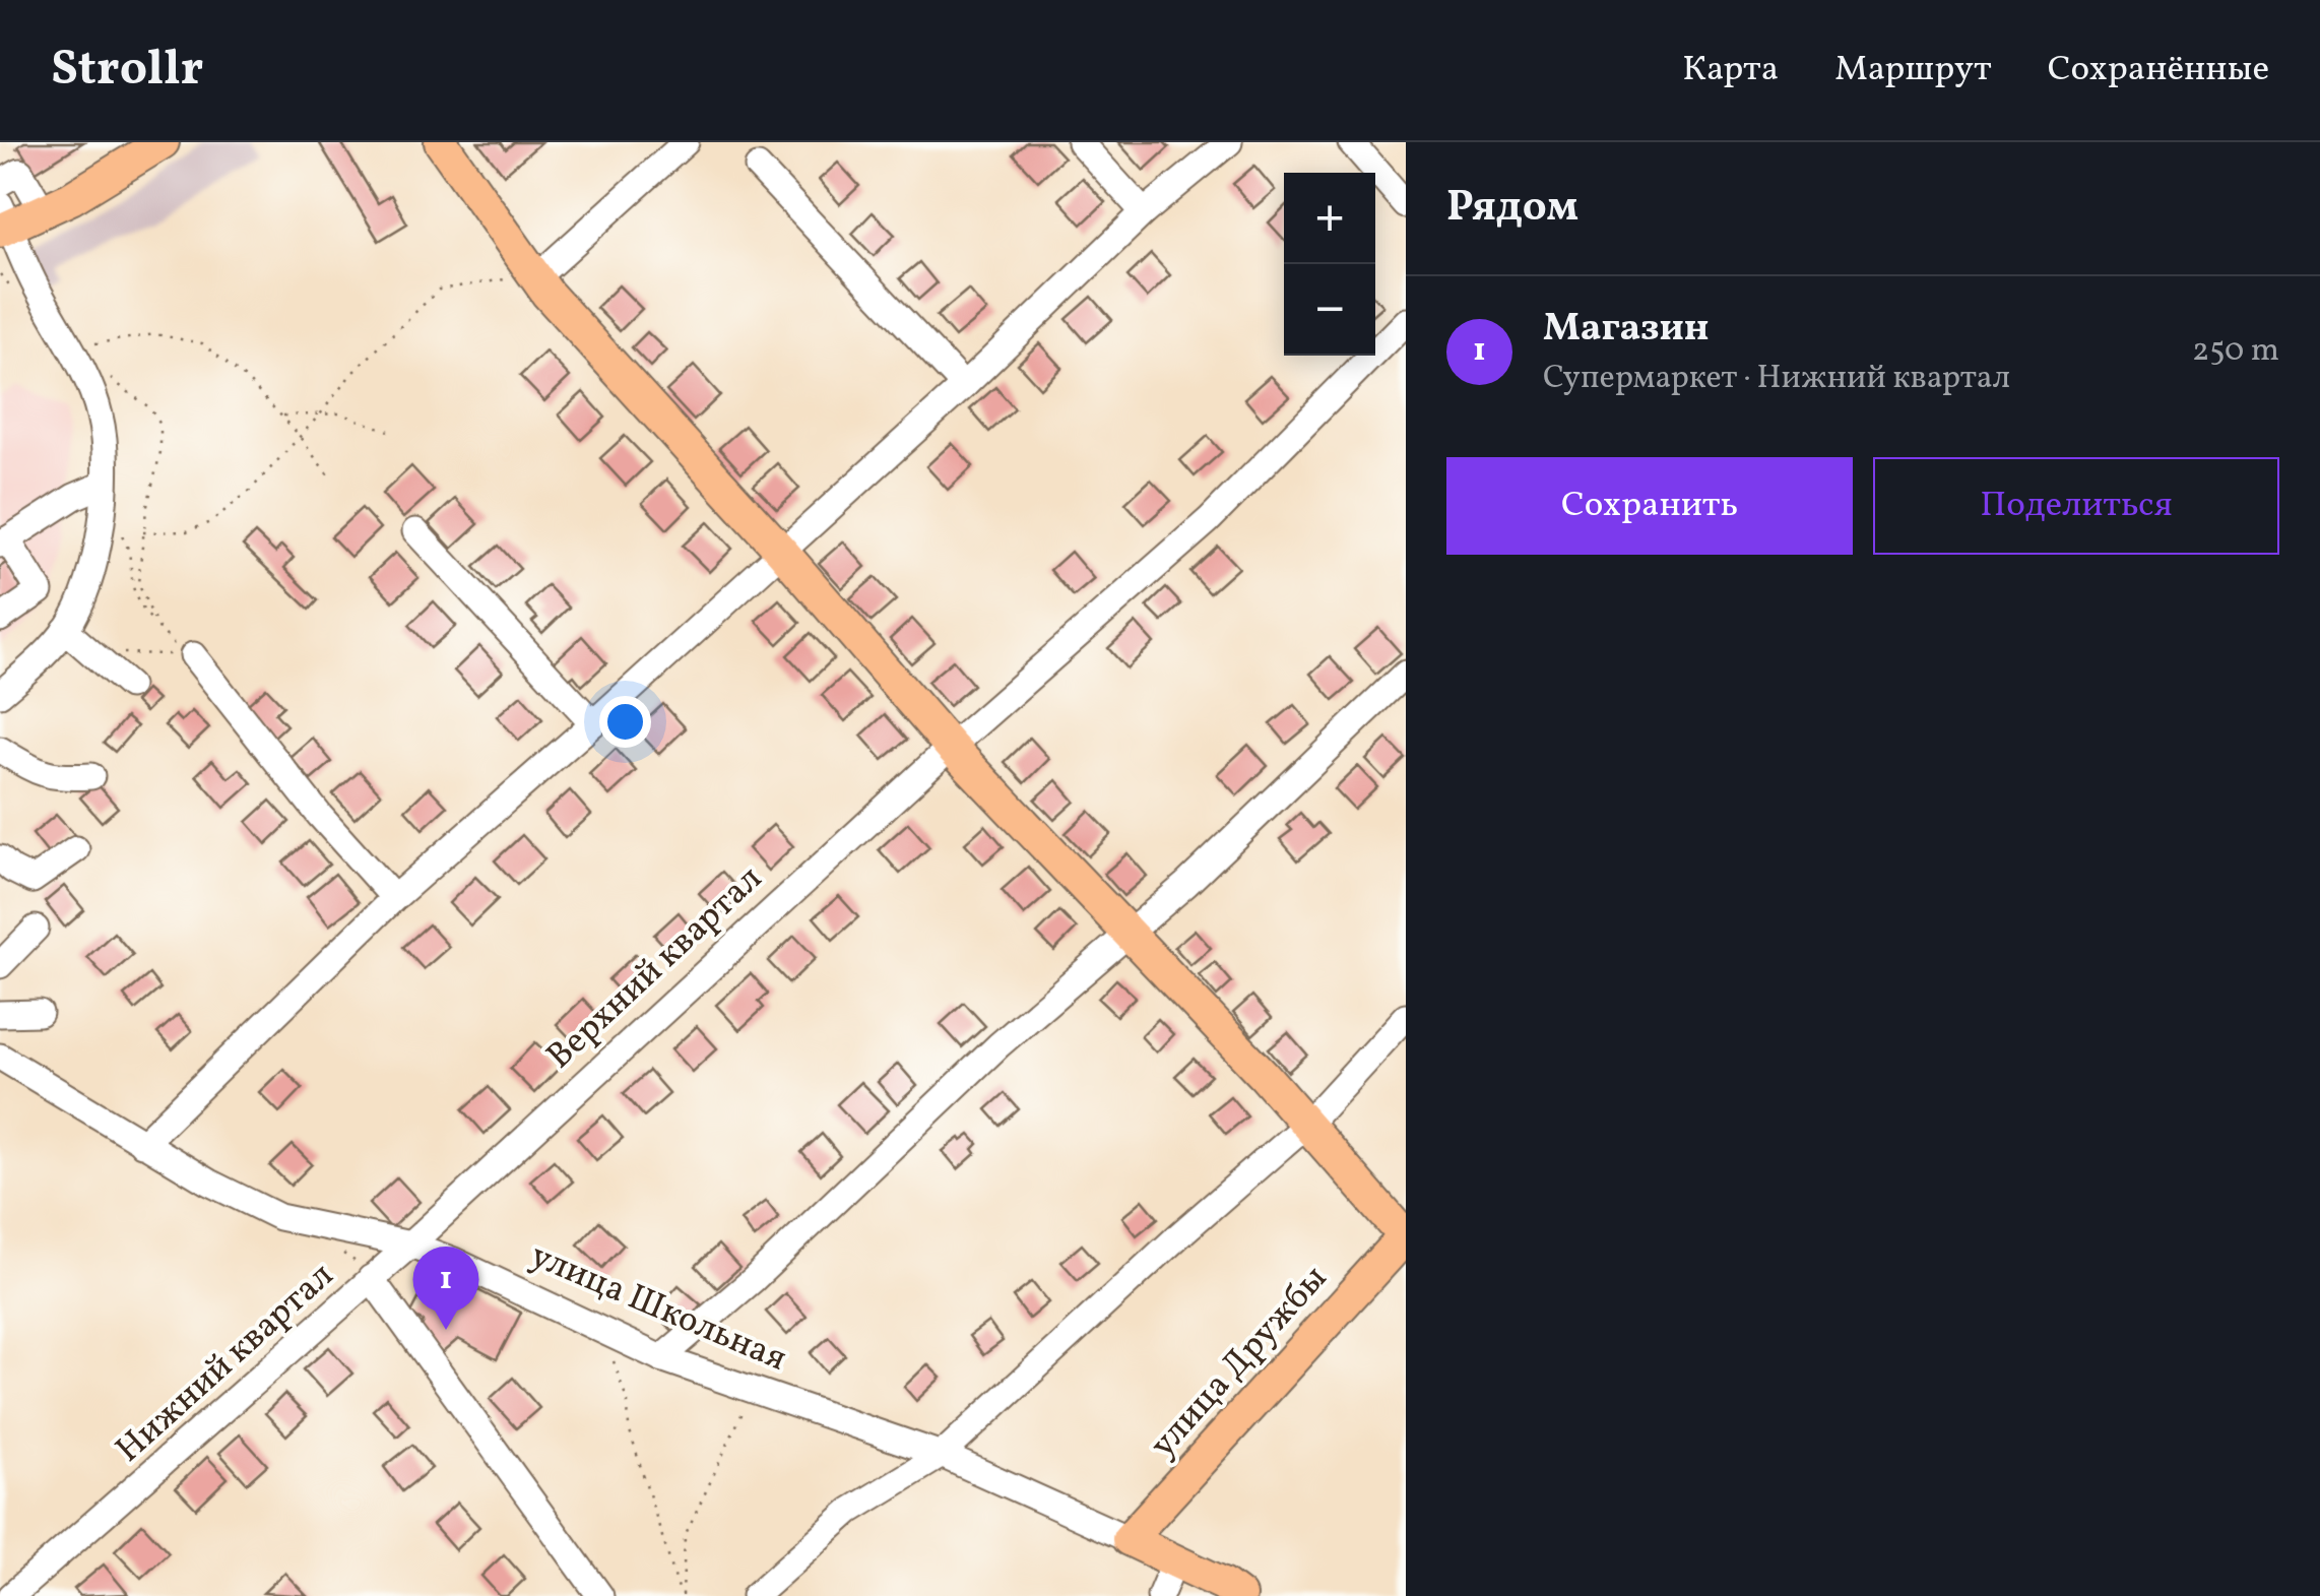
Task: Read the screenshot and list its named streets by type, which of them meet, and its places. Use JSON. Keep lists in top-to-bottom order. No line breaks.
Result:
{"streets":{"main road":["улица Школьная","улица Дружбы"],"street":["Верхний квартал","Нижний квартал"]},"crossings":[["Верхний квартал","улица Школьная"],["Верхний квартал","Нижний квартал"],["улица Школьная","улица Дружбы"]],"page":{"header":"Strollr","nav":["Карта","Маршрут","Сохранённые"],"heading":"Рядом","map_buttons":["+","−"],"list":[{"mark":"1","name":"Магазин","note":"Супермаркет · Нижний квартал","value":"250 m"}],"buttons":["Сохранить","Поделиться"],"pins":"1"}}
